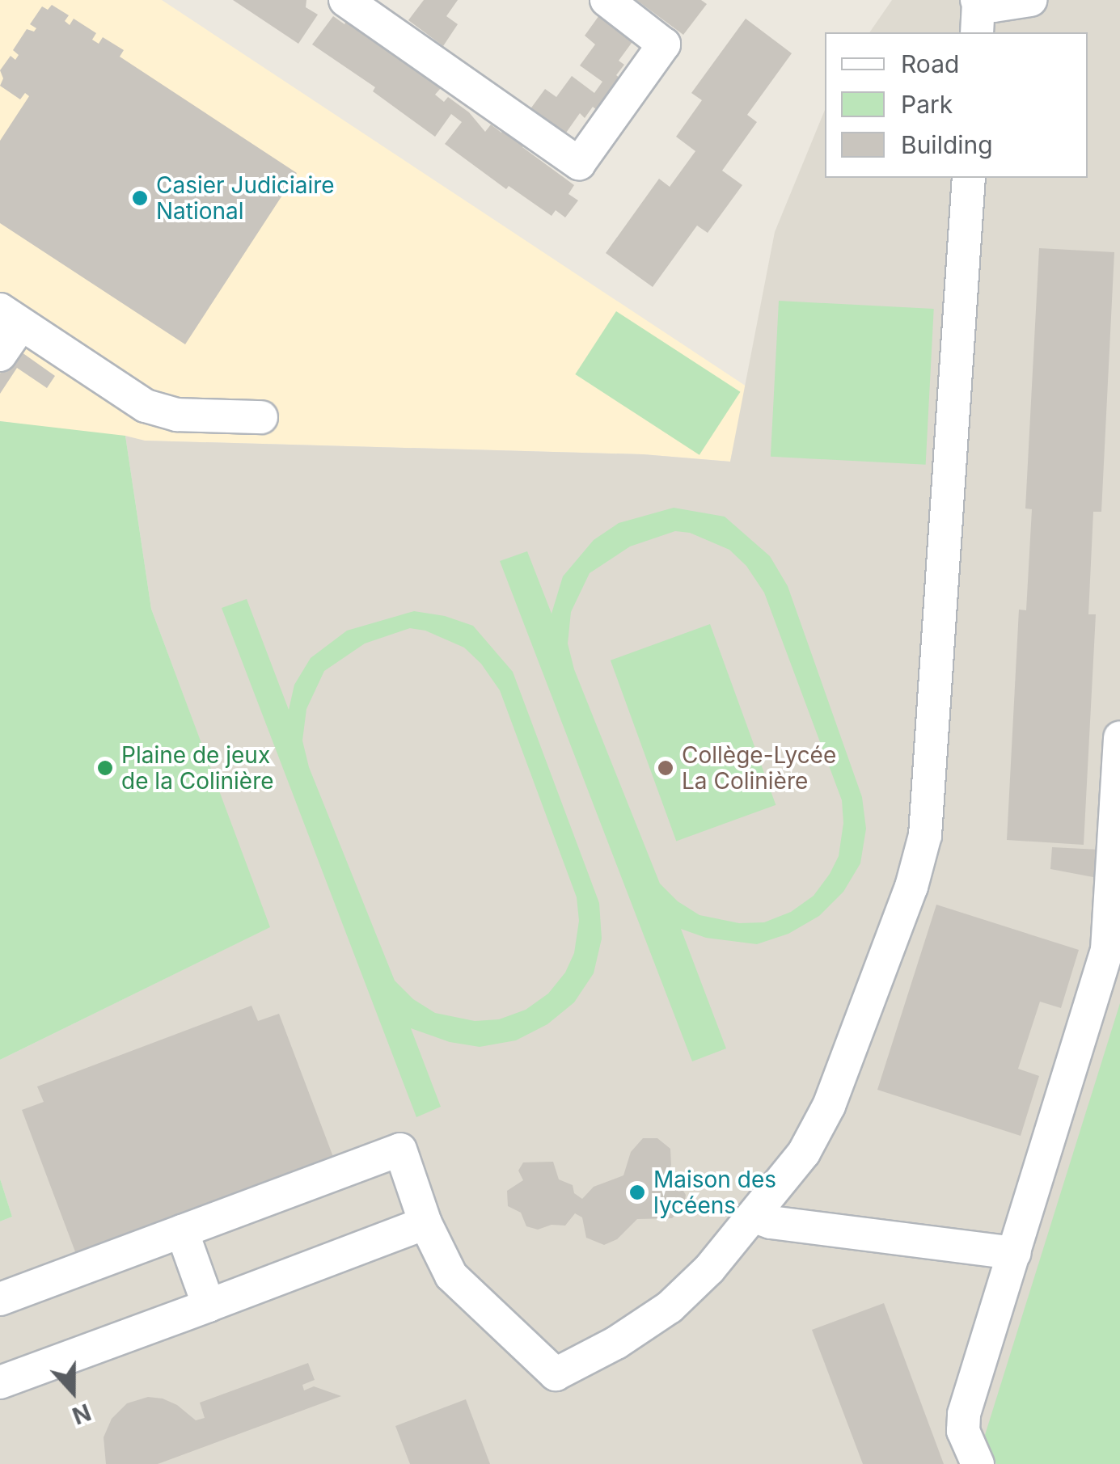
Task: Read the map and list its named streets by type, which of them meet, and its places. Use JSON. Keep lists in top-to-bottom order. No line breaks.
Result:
{"places":["Casier Judiciaire National","Plaine de jeux de la Colinière","Collège-Lycée La Colinière","Maison des lycéens"],"legend":["Road","Park","Building"],"north":"bottom"}
